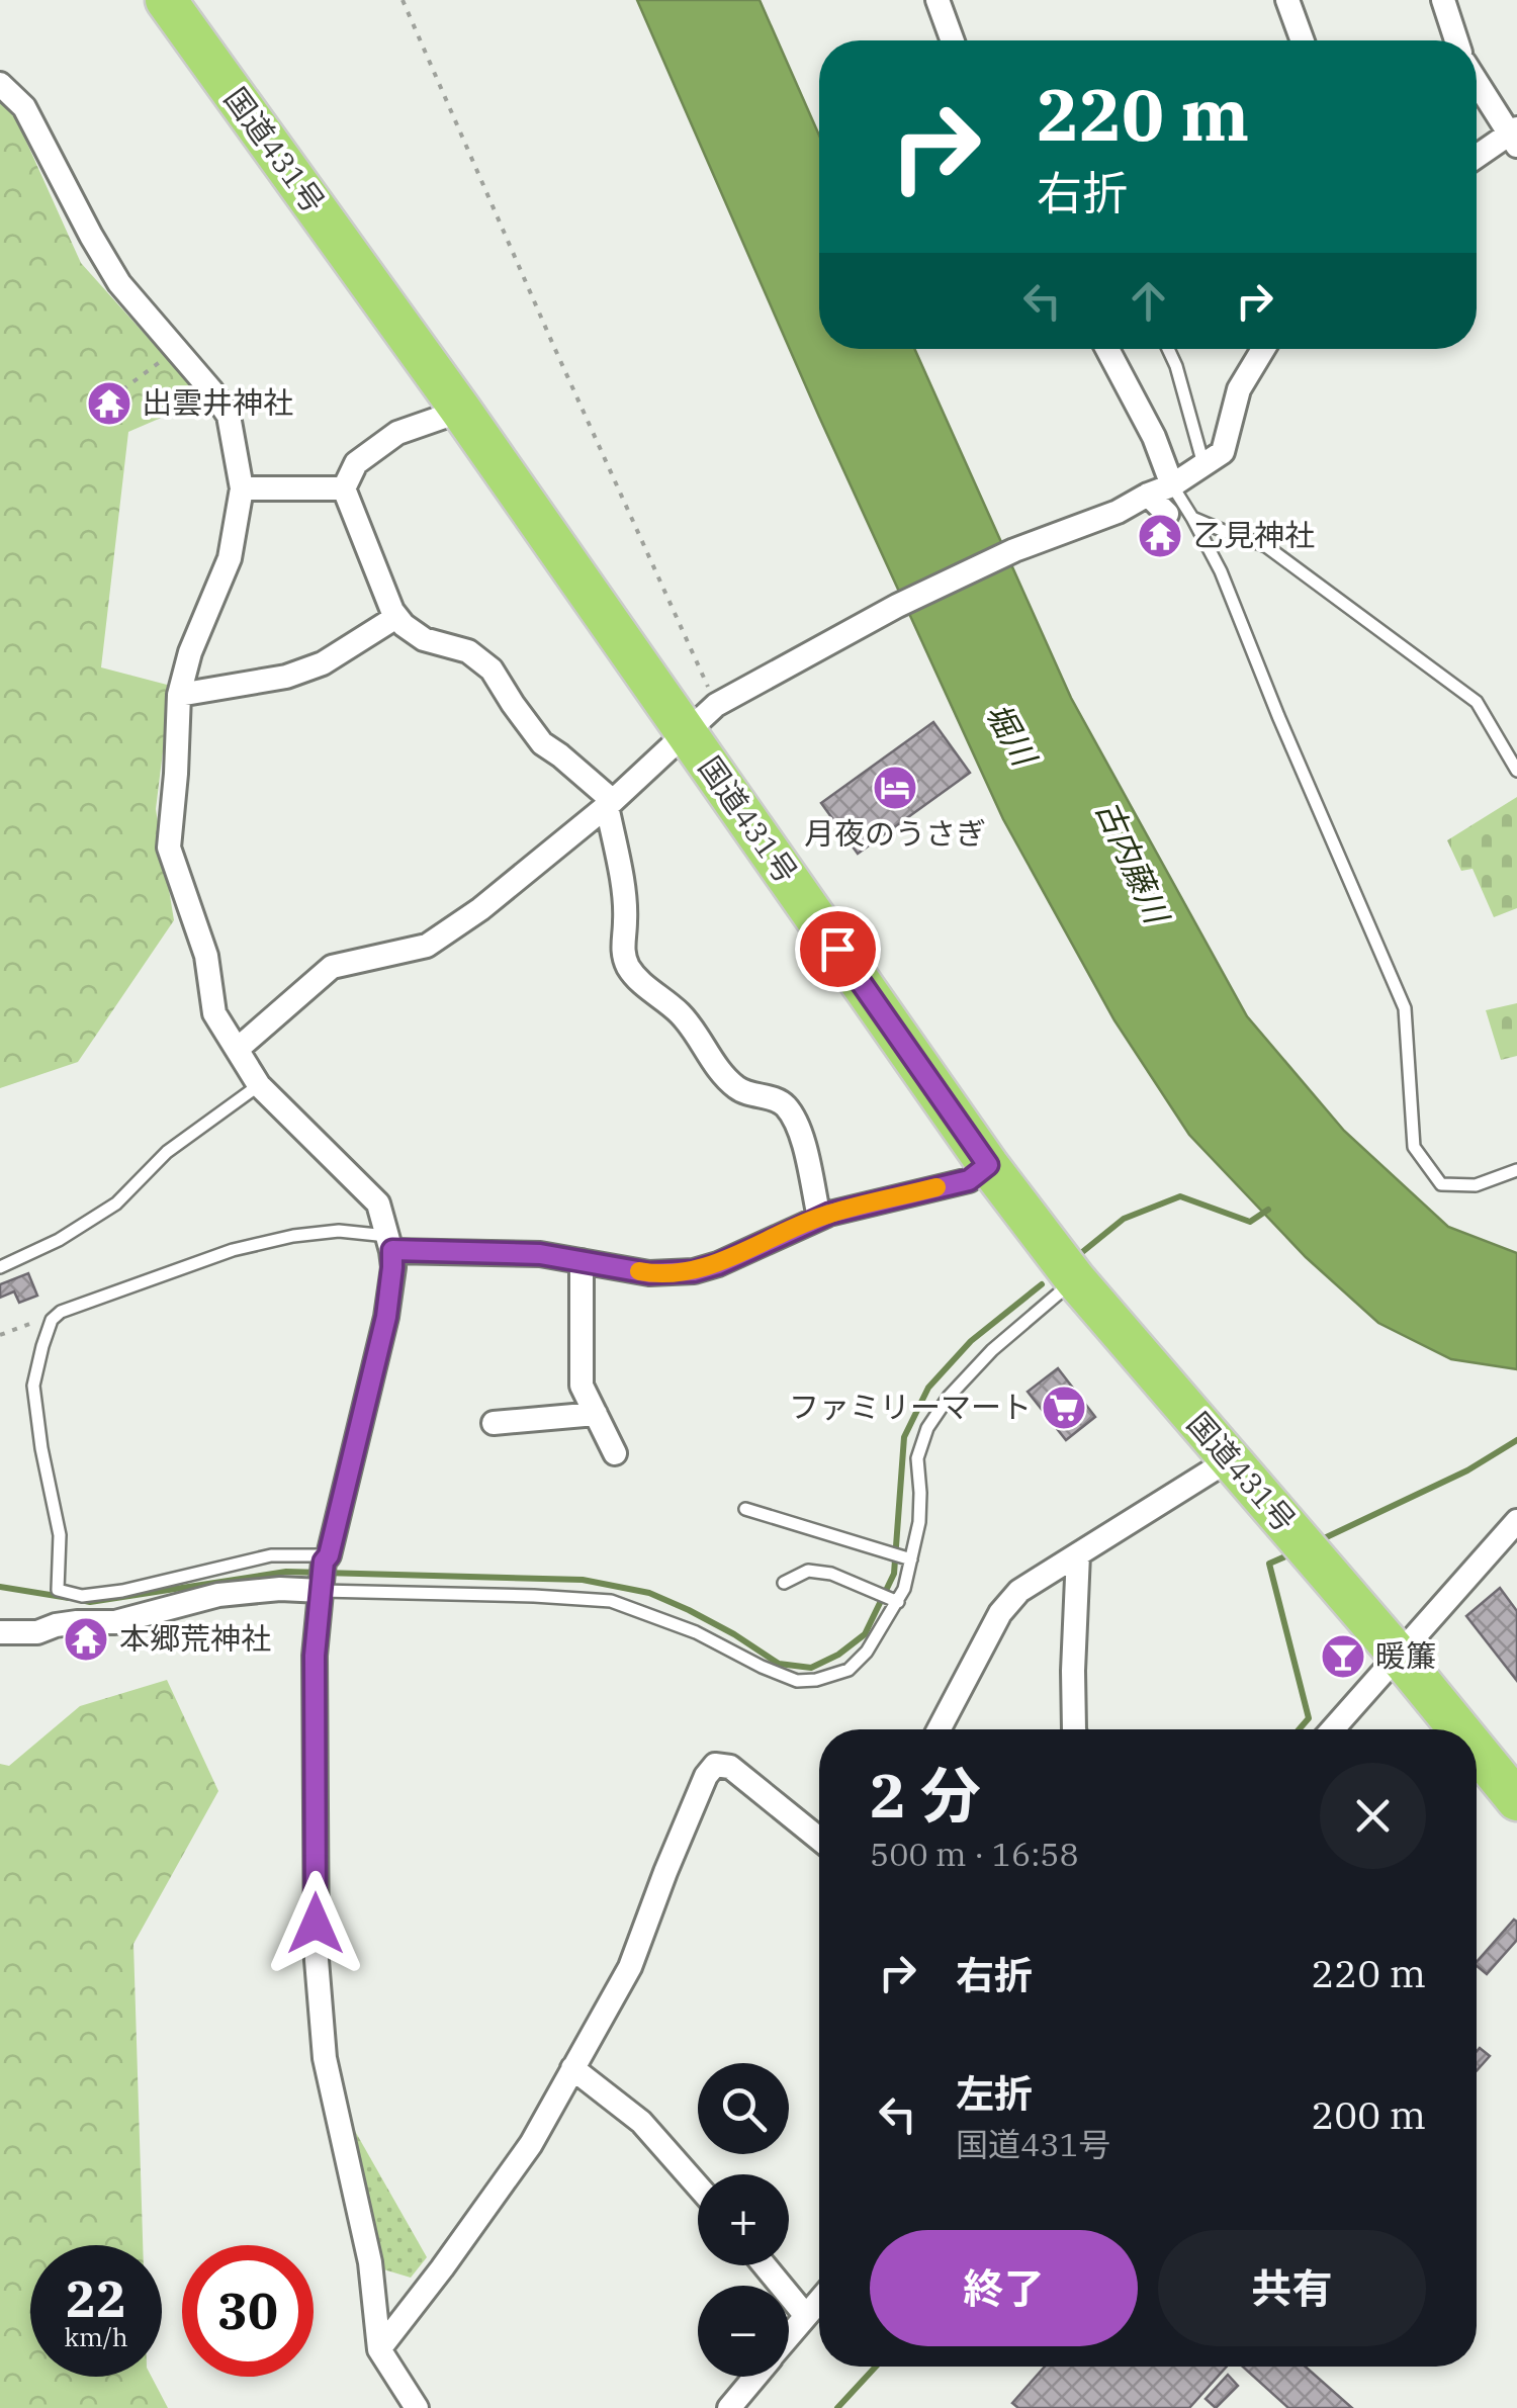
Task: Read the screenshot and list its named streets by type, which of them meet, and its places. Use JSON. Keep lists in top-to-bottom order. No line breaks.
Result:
{"streets":{"highway":["国道431号"]},"water":["堀川","古内藤川"],"places":{"temple":["出雲井神社","乙見神社","本郷荒神社"],"hotel":["月夜のうさぎ"],"supermarket":["ファミリーマート"],"bar":["暖簾"]},"page":{"turn":["220 m","右折"],"heading":["2 分","500 m · 16:58"],"list":[{"name":"右折","value":"220 m"},{"name":"左折","note":"国道431号","value":"200 m"}],"map_buttons":["+","−"],"buttons":["終了","共有"],"speed":"22 km/h","limit":"30"}}
